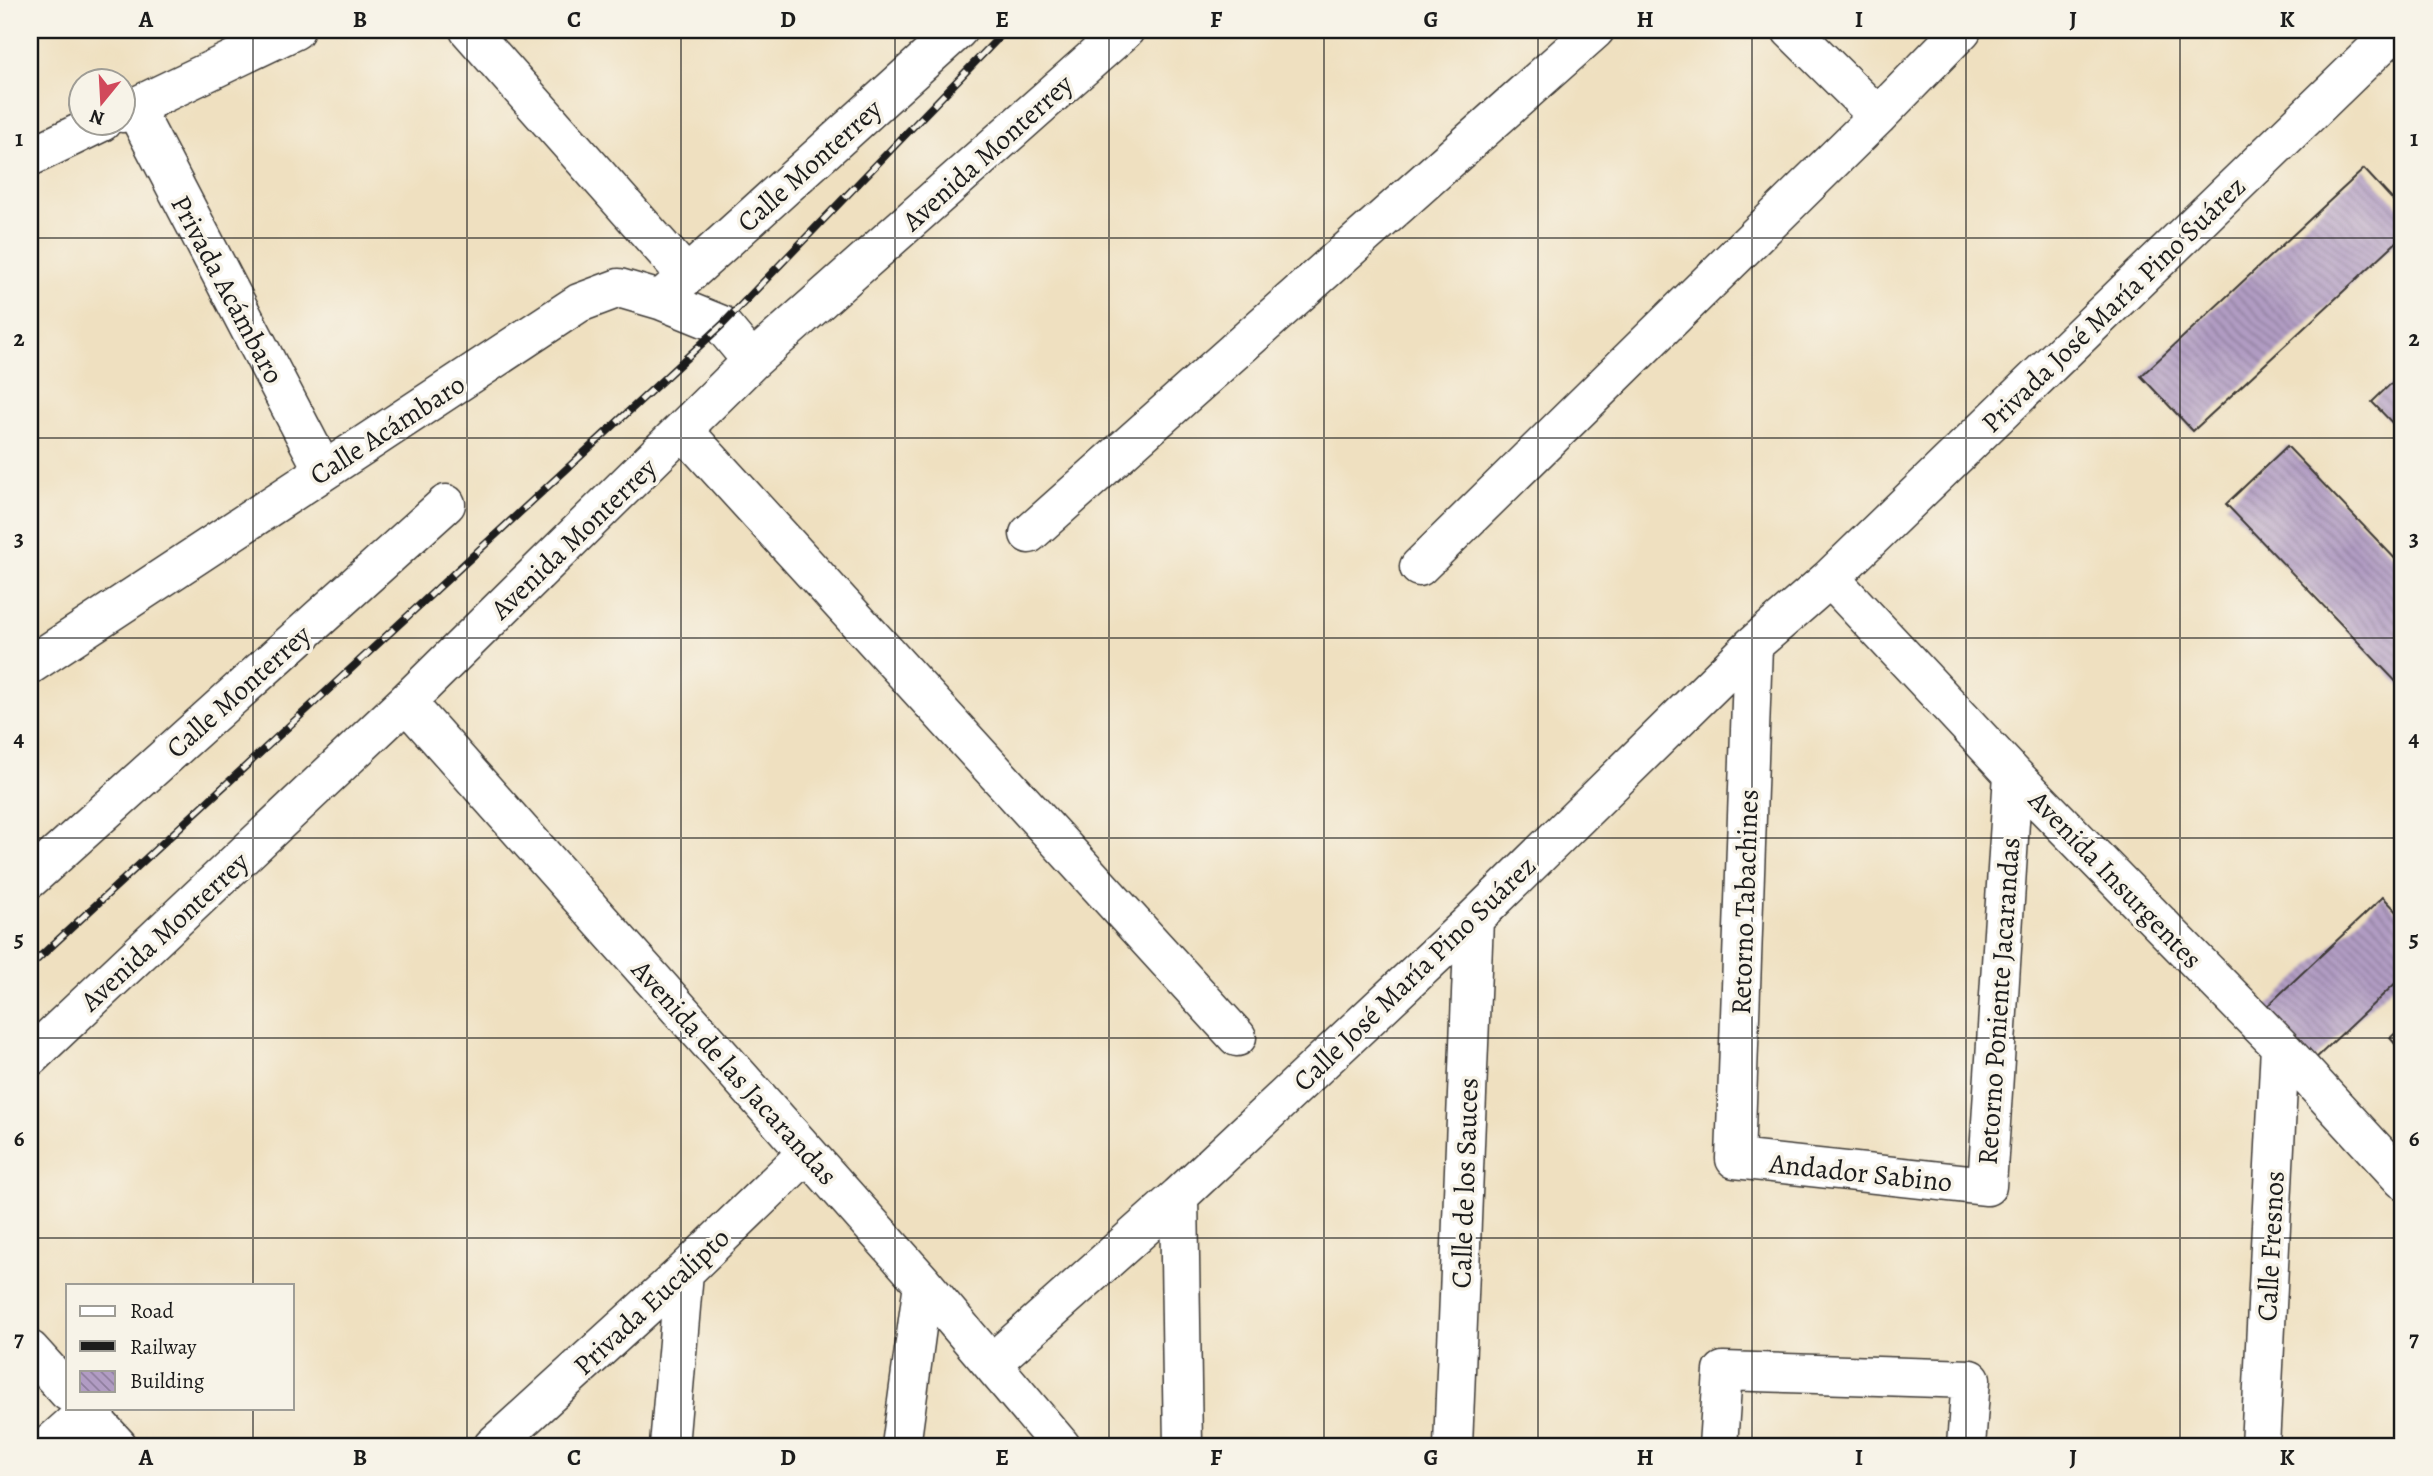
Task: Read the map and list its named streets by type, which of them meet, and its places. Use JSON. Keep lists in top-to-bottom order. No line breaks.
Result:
{"streets":{"street":["Avenida Monterrey","Calle Monterrey","Privada Acámbaro","Privada José María Pino Suárez","Calle Acámbaro","Avenida Insurgentes","Retorno Tabachines","Calle José María Pino Suárez","Retorno Poniente Jacarandas","Avenida de las Jacarandas","Andador Sabino","Calle de los Sauces","Calle Fresnos","Privada Eucalipto"]},"crossings":[["Avenida Monterrey","Calle Acámbaro"],["Avenida Monterrey","Avenida de las Jacarandas"],["Calle Monterrey","Calle Acámbaro"],["Privada Acámbaro","Calle Acámbaro"],["Privada José María Pino Suárez","Avenida Insurgentes"],["Privada José María Pino Suárez","Calle José María Pino Suárez"],["Avenida Insurgentes","Calle José María Pino Suárez"],["Avenida Insurgentes","Retorno Poniente Jacarandas"],["Avenida Insurgentes","Calle Fresnos"],["Retorno Tabachines","Calle José María Pino Suárez"],["Retorno Tabachines","Andador Sabino"],["Calle José María Pino Suárez","Avenida de las Jacarandas"],["Calle José María Pino Suárez","Calle de los Sauces"],["Retorno Poniente Jacarandas","Andador Sabino"],["Avenida de las Jacarandas","Privada Eucalipto"]],"legend":["Road","Railway","Building"],"north":"bottom","grid":{"columns":["A","B","C","D","E","F","G","H","I","J","K"],"rows":["1","2","3","4","5","6","7"]}}
